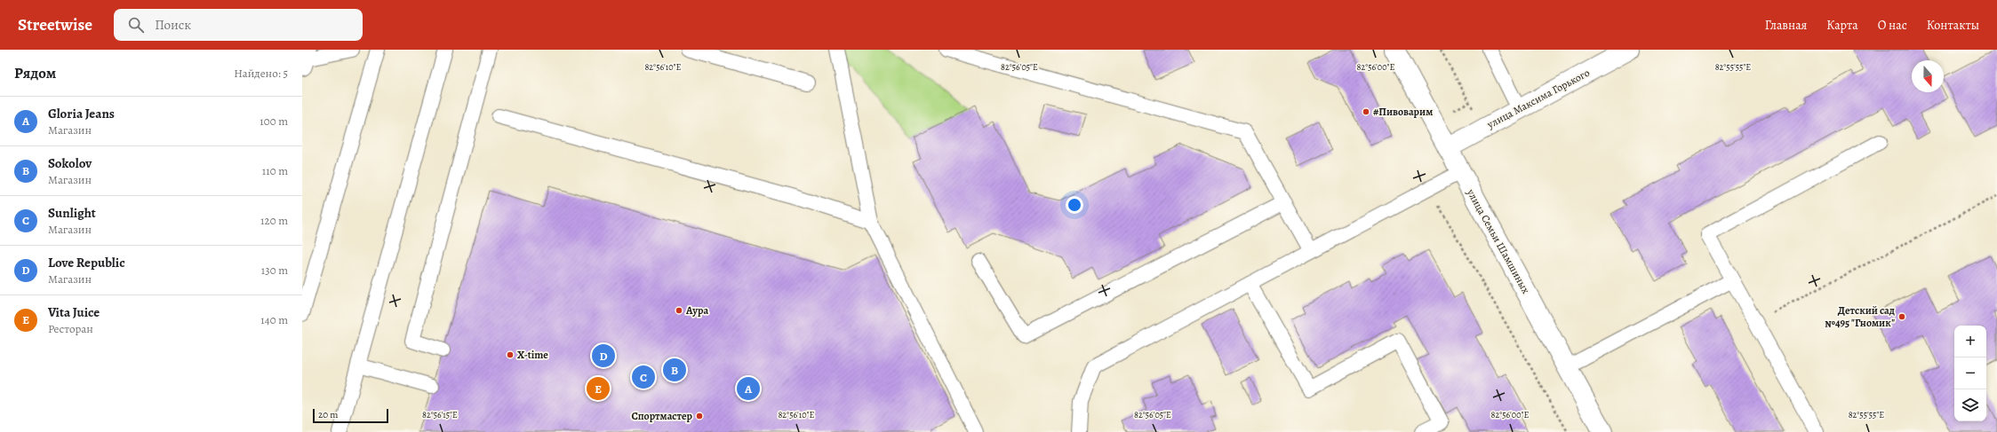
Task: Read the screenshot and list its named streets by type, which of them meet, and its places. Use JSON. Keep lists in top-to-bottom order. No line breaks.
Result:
{"streets":{"street":["улица Максима Горького","улица Семьи Шамшиных"]},"crossings":[["улица Максима Горького","улица Семьи Шамшиных"]],"places":["#Пивоварим","Аура","Детский сад №495 \"Гномик\"","X-time","Спортмастер"],"scale_bar":"20 m","north":"bottom","page":{"header":"Streetwise","search":"Поиск","nav":["Главная","Карта","О нас","Контакты"],"heading":["Рядом","Найдено: 5"],"list":[{"mark":"A","name":"Gloria Jeans","note":"Магазин","value":"100 m"},{"mark":"B","name":"Sokolov","note":"Магазин","value":"110 m"},{"mark":"C","name":"Sunlight","note":"Магазин","value":"120 m"},{"mark":"D","name":"Love Republic","note":"Магазин","value":"130 m"},{"mark":"E","name":"Vita Juice","note":"Ресторан","value":"140 m"}],"map_buttons":["+","−"],"pins":["D","B","C","A","E"],"scale":"20 m"},"coordinates":["82°56'10\"E","82°56'05\"E","82°56'00\"E","82°55'55\"E","82°56'15\"E"]}
